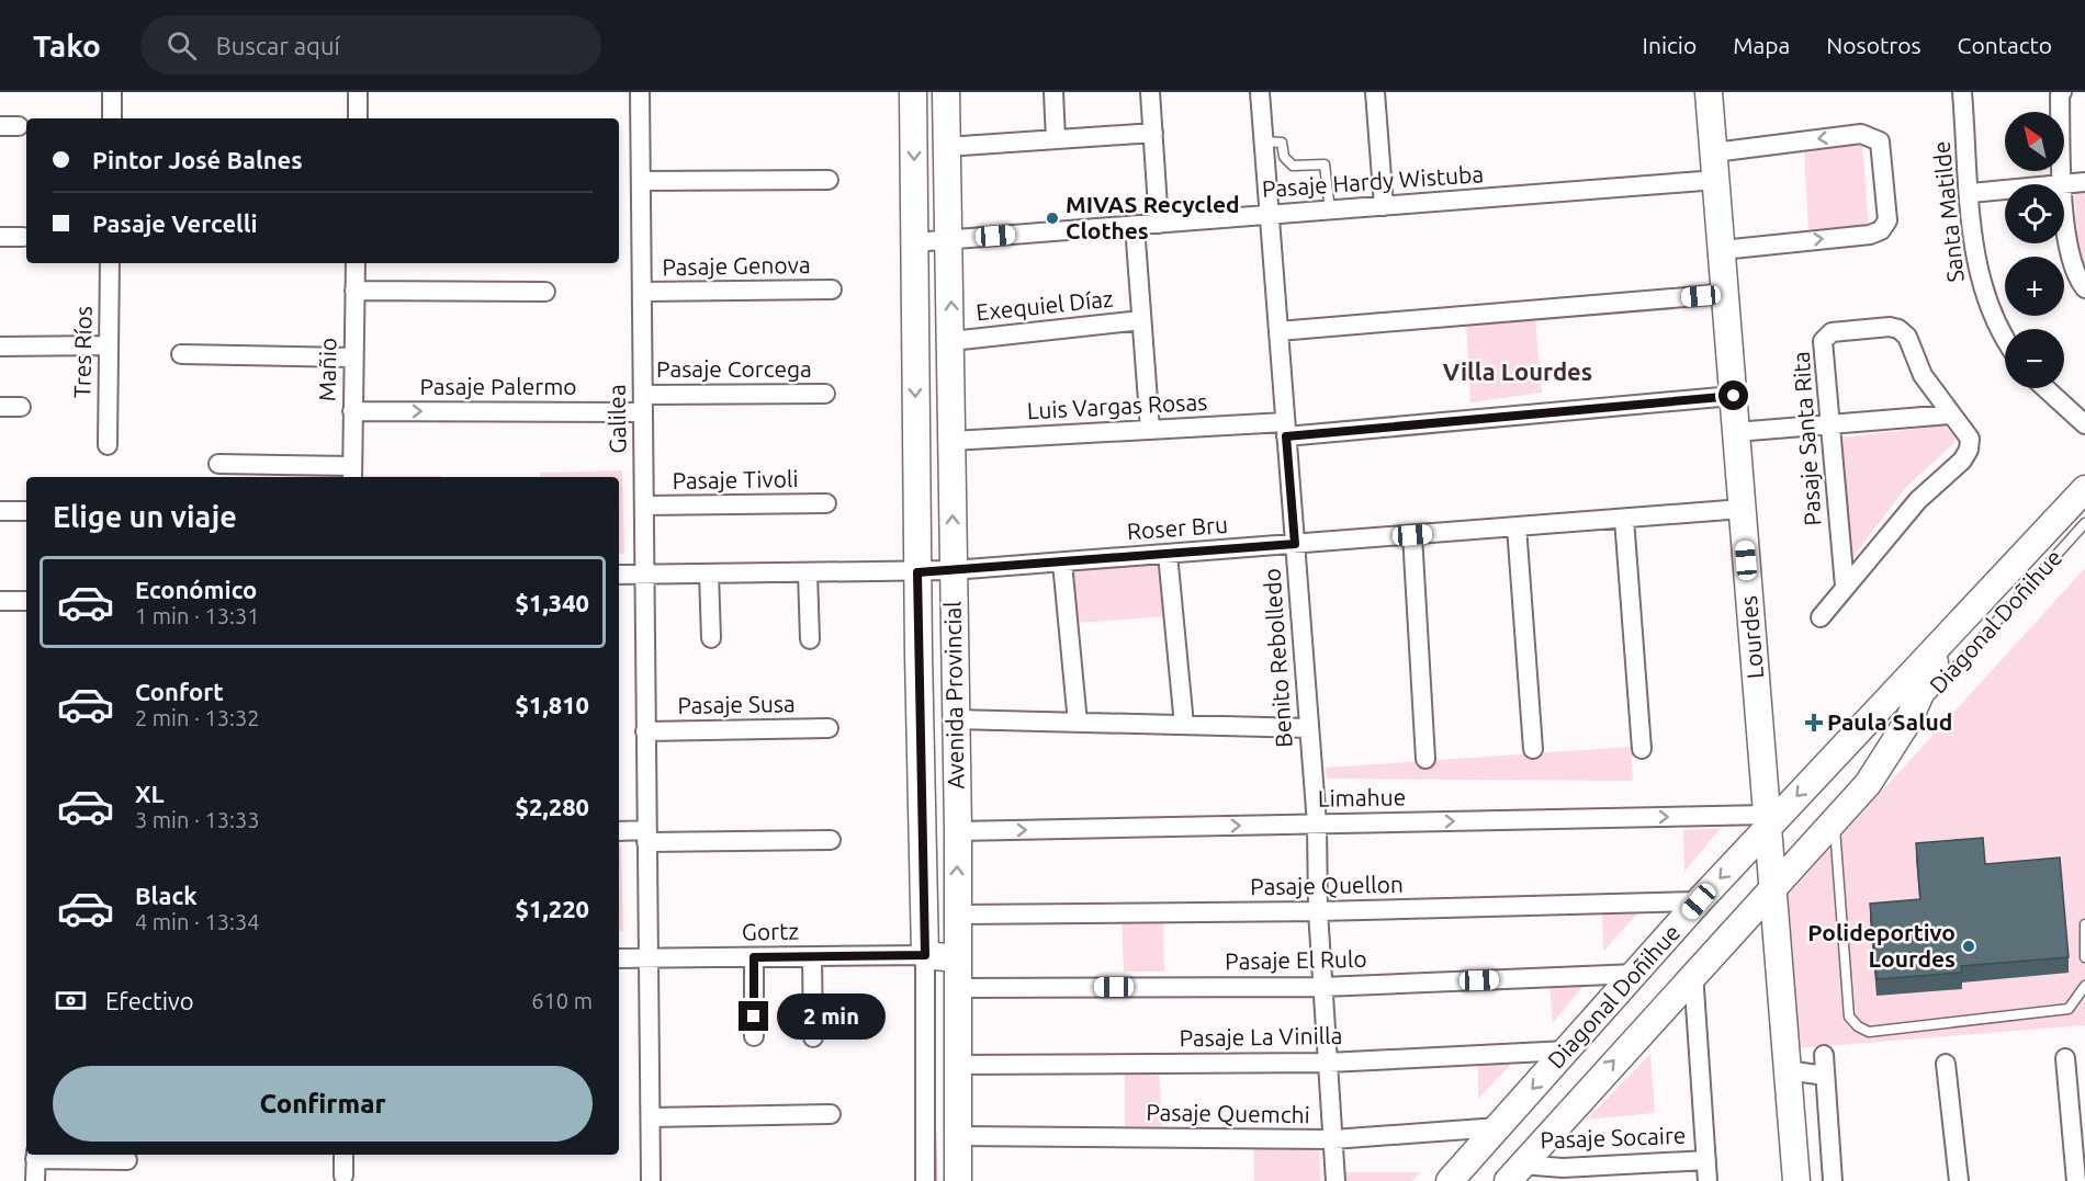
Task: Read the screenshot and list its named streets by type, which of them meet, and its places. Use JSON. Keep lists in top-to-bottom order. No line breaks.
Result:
{"streets":{"street":["Pasaje Hardy Wistuba","Santa Matilde","Pasaje Genova","Exequiel Díaz","Tres Ríos","Mañio","Pasaje Corcega","Pasaje Palermo","Luis Vargas Rosas","Galilea","Pasaje Santa Rita","Pasaje Tivoli","Roser Bru","Diagonal Doñihue","Lourdes","Benito Rebolledo","Avenida Provincial","Pasaje Susa","Limahue","Pasaje Quellon","Gortz","Pasaje El Rulo","Pasaje La Vinilla","Pasaje Quemchi","Pasaje Socaire"]},"crossings":[["Pasaje Hardy Wistuba","Lourdes"],["Pasaje Hardy Wistuba","Benito Rebolledo"],["Pasaje Hardy Wistuba","Avenida Provincial"],["Pasaje Genova","Galilea"],["Exequiel Díaz","Avenida Provincial"],["Mañio","Pasaje Palermo"],["Pasaje Corcega","Pasaje Palermo"],["Pasaje Corcega","Galilea"],["Pasaje Palermo","Galilea"],["Luis Vargas Rosas","Lourdes"],["Luis Vargas Rosas","Benito Rebolledo"],["Luis Vargas Rosas","Avenida Provincial"],["Galilea","Pasaje Tivoli"],["Galilea","Roser Bru"],["Galilea","Pasaje Susa"],["Galilea","Gortz"],["Roser Bru","Lourdes"],["Roser Bru","Benito Rebolledo"],["Roser Bru","Avenida Provincial"],["Diagonal Doñihue","Lourdes"],["Diagonal Doñihue","Limahue"],["Diagonal Doñihue","Pasaje Quellon"],["Diagonal Doñihue","Pasaje El Rulo"],["Diagonal Doñihue","Pasaje La Vinilla"],["Diagonal Doñihue","Pasaje Quemchi"],["Diagonal Doñihue","Pasaje Socaire"],["Lourdes","Limahue"],["Benito Rebolledo","Limahue"],["Benito Rebolledo","Pasaje Quellon"],["Benito Rebolledo","Pasaje El Rulo"],["Benito Rebolledo","Pasaje La Vinilla"],["Benito Rebolledo","Pasaje Quemchi"],["Avenida Provincial","Limahue"],["Avenida Provincial","Pasaje Quellon"],["Avenida Provincial","Gortz"],["Avenida Provincial","Pasaje El Rulo"],["Avenida Provincial","Pasaje La Vinilla"],["Avenida Provincial","Pasaje Quemchi"]],"districts":["Villa Lourdes"],"places":{"other":["MIVAS Recycled Clothes","Polideportivo Lourdes"],"health":["Paula Salud"]},"north":"top left","page":{"header":"Tako","search":"Buscar aquí","nav":["Inicio","Mapa","Nosotros","Contacto"],"map_buttons":["+","−"],"banner":["Pintor José Balnes","Pasaje Vercelli"],"heading":"Elige un viaje","list":[{"name":"Económico","note":"1 min · 13:31","value":"$1,340"},{"name":"Confort","note":"2 min · 13:32","value":"$1,810"},{"name":"XL","note":"3 min · 13:33","value":"$2,280"},{"name":"Black","note":"4 min · 13:34","value":"$1,220"}],"pay":["Efectivo","610 m"],"bubble":"2 min","buttons":"Confirmar"}}
